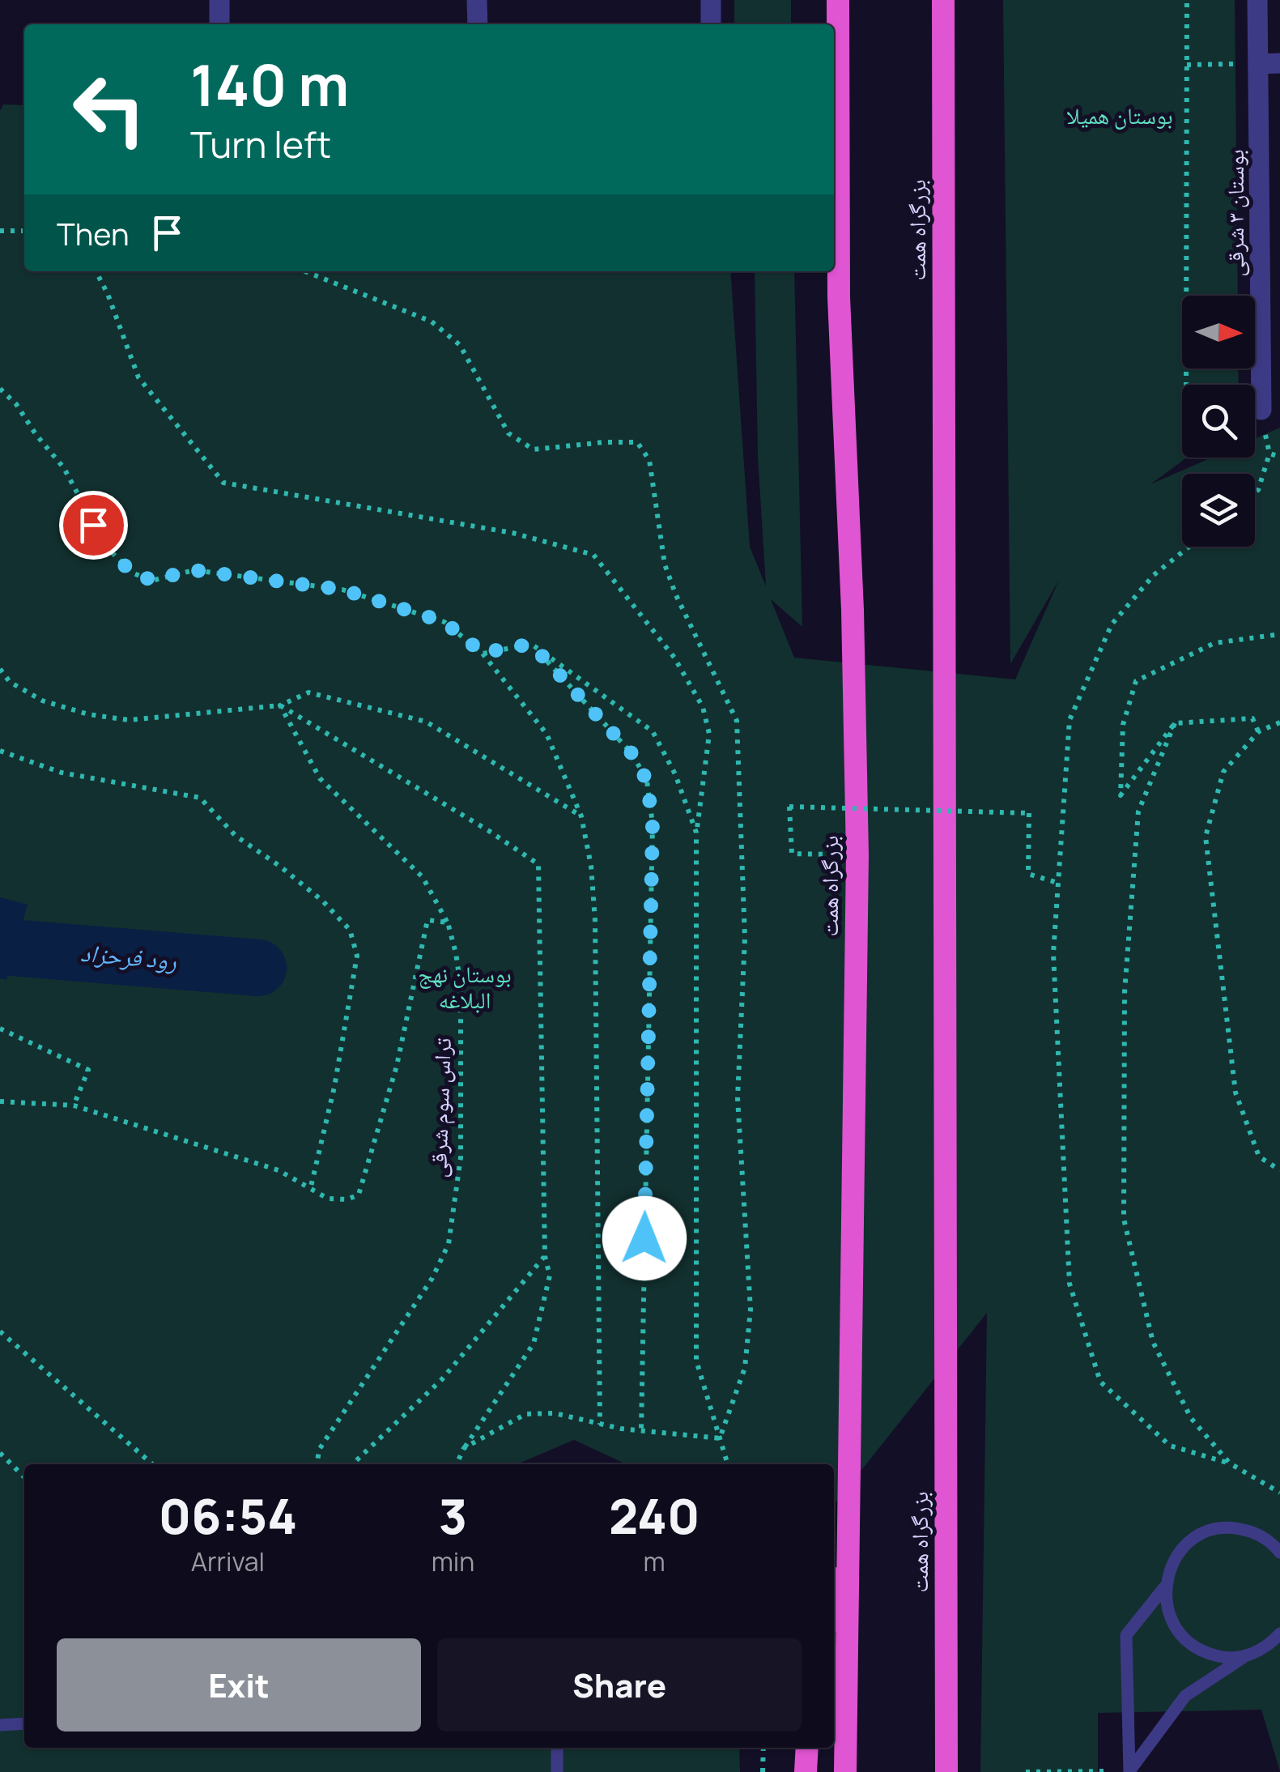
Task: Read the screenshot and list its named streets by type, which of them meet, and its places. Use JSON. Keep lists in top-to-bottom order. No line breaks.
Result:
{"streets":{"highway":["بزرگراه همت"],"street":["بوستان ۳ شرقی"],"path":["تراس سوم شرقی"]},"water":["رود فرحزاد"],"parks":["بوستان همیلا","بوستان نهج البلاغه"],"north":"right","page":{"turn":["140 m","Turn left"],"then":"Then","eta":["06:54","Arrival","3","min","240","m"],"buttons":["Exit","Share"]}}
